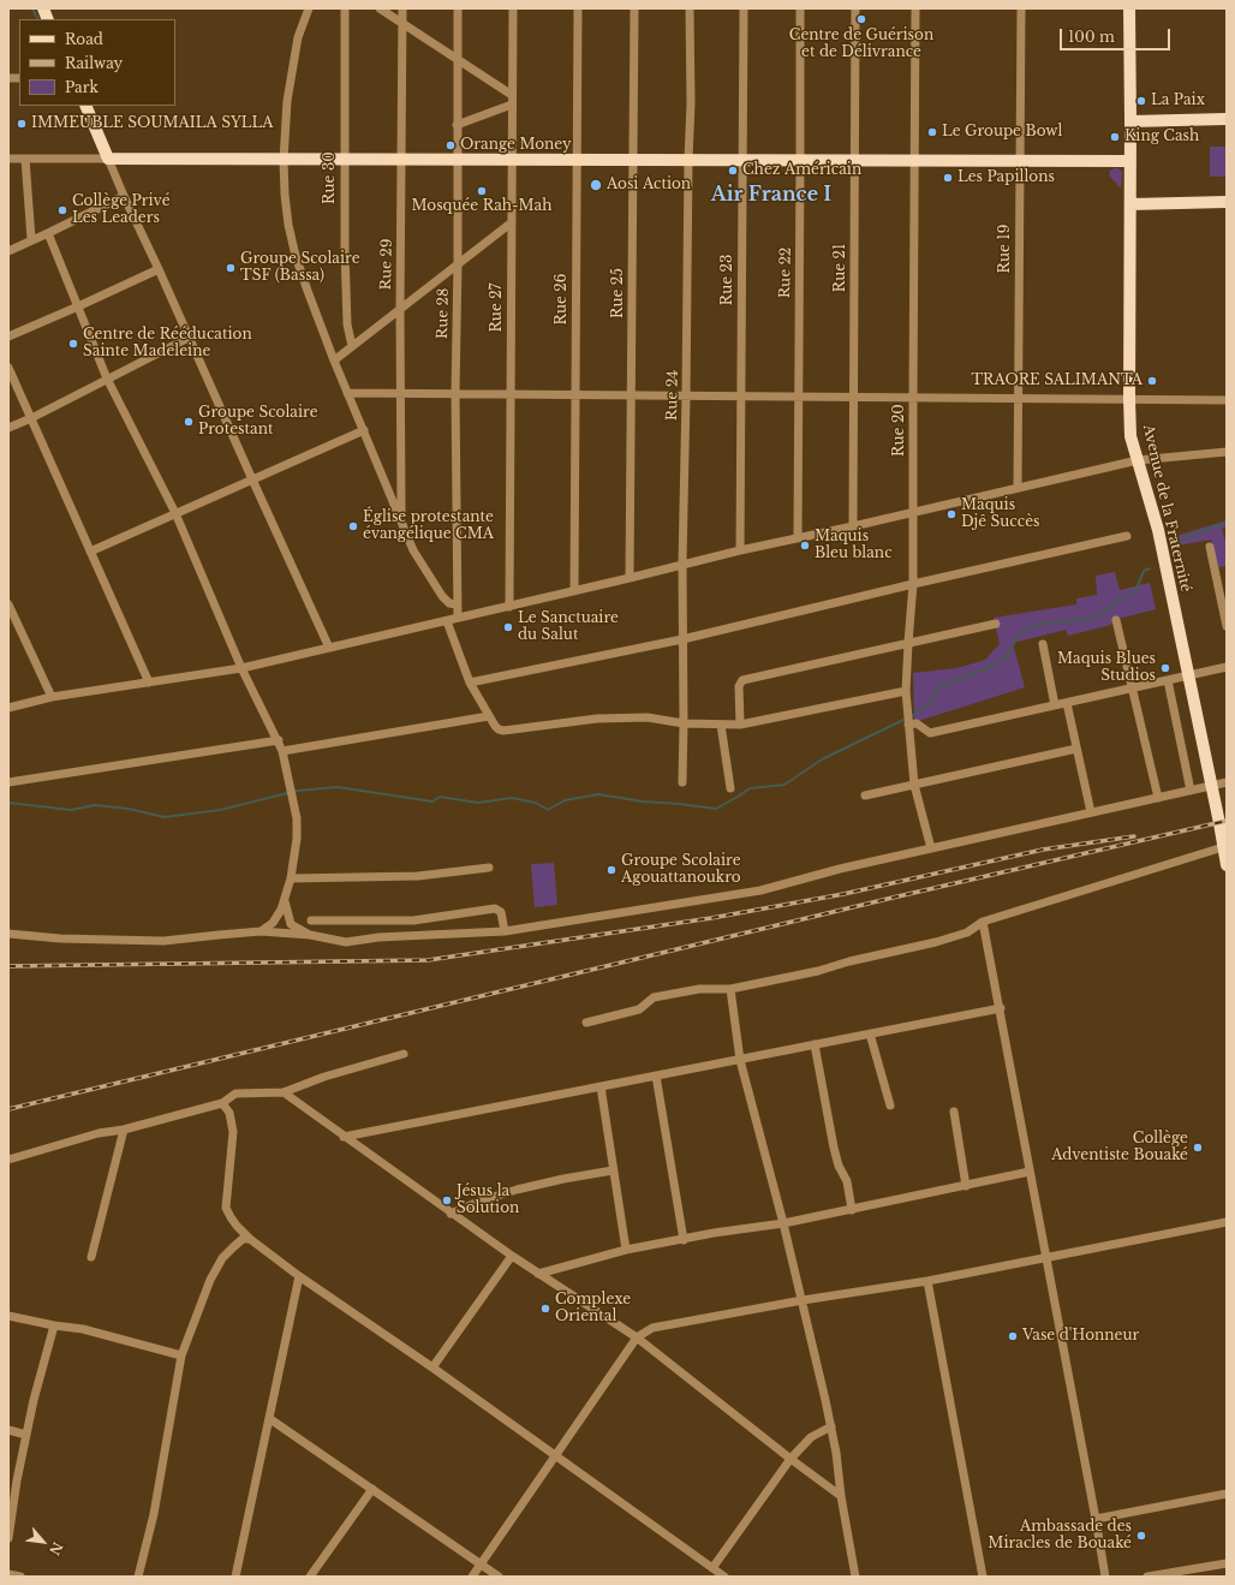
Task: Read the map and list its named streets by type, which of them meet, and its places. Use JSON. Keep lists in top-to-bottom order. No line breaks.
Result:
{"streets":{"main road":["Avenue de la Fraternité"],"street":["Rue 30","Rue 19","Rue 29","Rue 21","Rue 22","Rue 23","Rue 25","Rue 26","Rue 27","Rue 28","Rue 24","Rue 20"]},"districts":["Air France I"],"places":["Centre de Guérison et de Délivrance","La Paix","IMMEUBLE SOUMAILA SYLLA","Le Groupe Bowl","King Cash","Orange Money","Chez Américain","Les Papillons","Aosi Action","Mosquée Rah-Mah","Collège Privé Les Leaders","Groupe Scolaire TSF (Bassa)","Centre de Rééducation Sainte Madeleine","TRAORE SALIMANTA","Groupe Scolaire Protestant","Maquis Djê Succès","Église protestante évangélique CMA","Maquis Bleu blanc","Le Sanctuaire du Salut","Maquis Blues Studios","Groupe Scolaire Agouattanoukro","Collège Adventiste Bouaké","Jésus la Solution","Complexe Oriental","Vase d'Honneur","Ambassade des Miracles de Bouaké"],"legend":["Road","Railway","Park"],"scale_bar":"100 m","north":"bottom right"}
